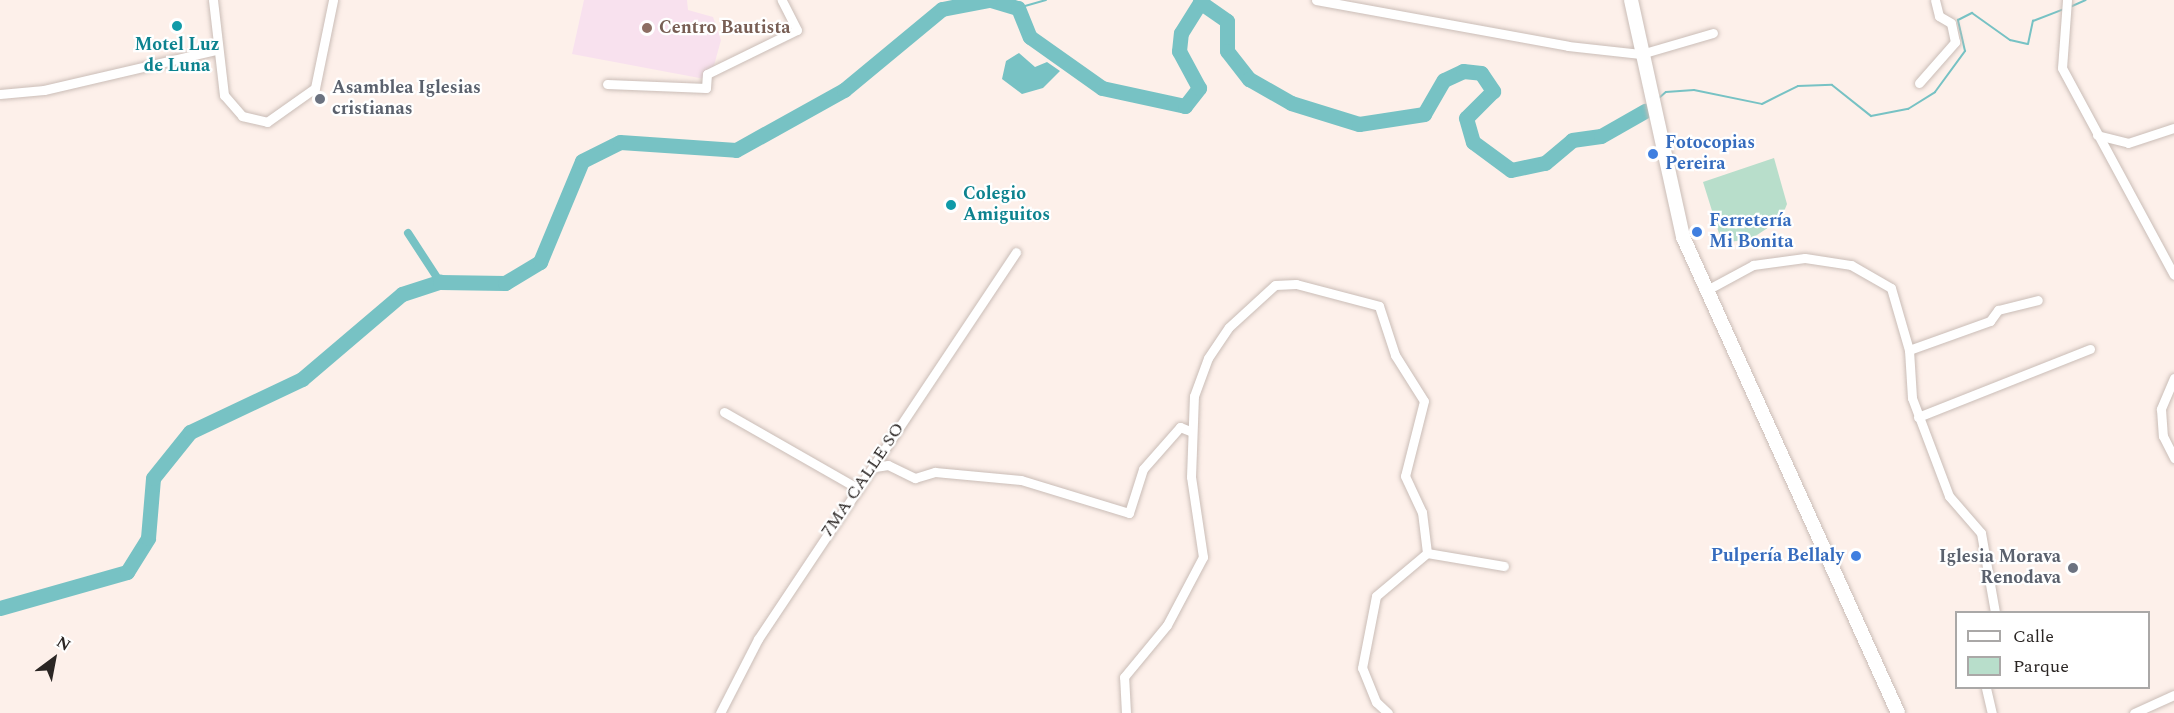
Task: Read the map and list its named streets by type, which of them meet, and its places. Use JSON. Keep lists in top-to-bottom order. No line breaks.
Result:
{"streets":{"street":["7MA CALLE SO"]},"places":["Motel Luz de Luna","Centro Bautista","Asamblea Iglesias cristianas","Fotocopias Pereira","Colegio Amiguitos","Ferretería Mi Bonita","Pulpería Bellaly","Iglesia Morava Renodava"],"legend":["Calle","Parque"],"north":"top right"}
